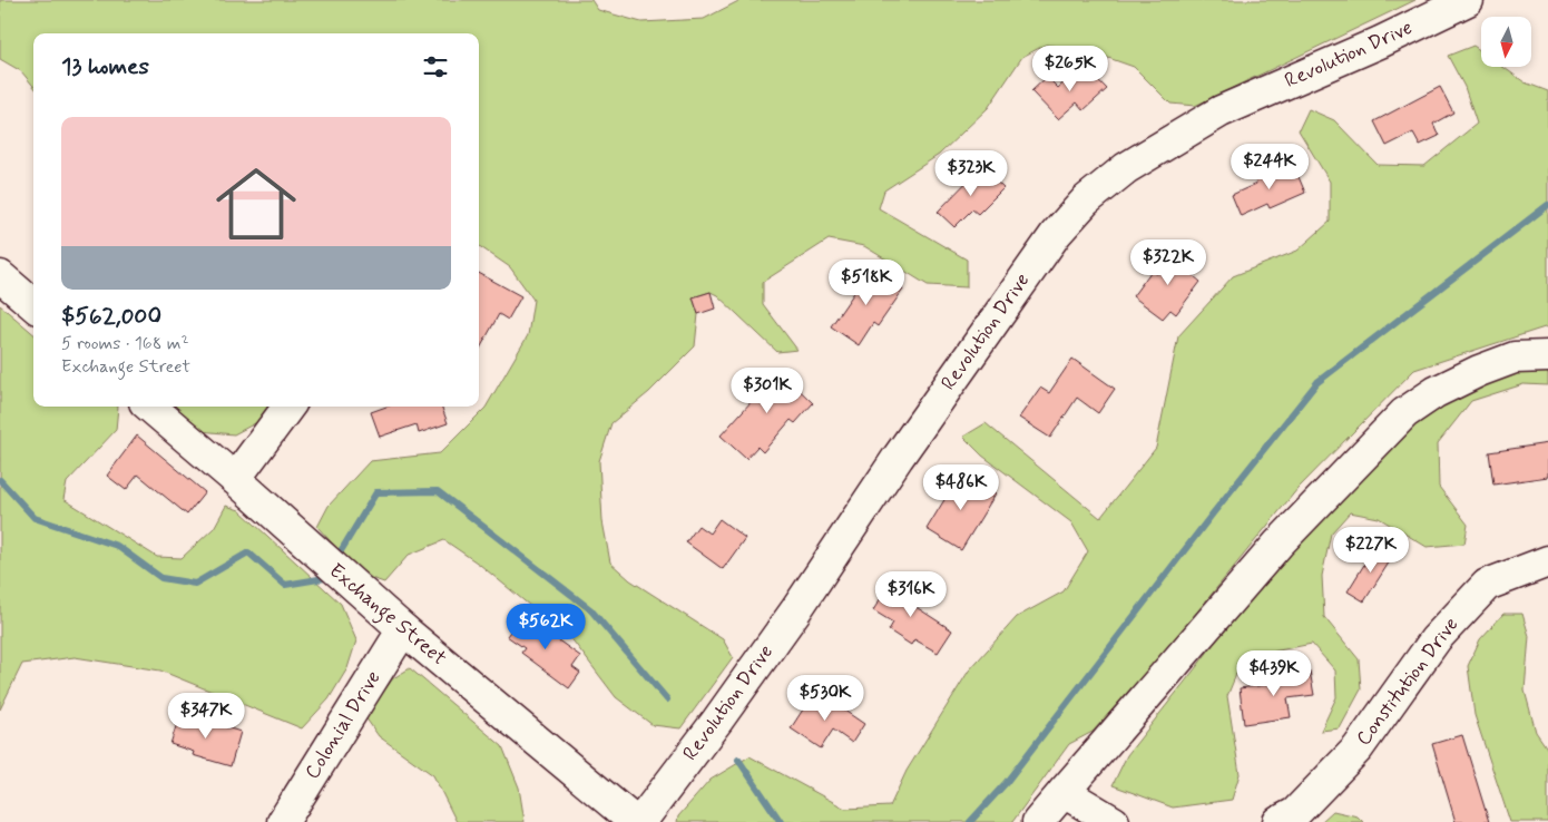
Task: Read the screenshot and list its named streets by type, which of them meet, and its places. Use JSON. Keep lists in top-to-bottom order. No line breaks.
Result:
{"streets":{"street":["Revolution Drive","Exchange Street","Constitution Drive","Colonial Drive"]},"crossings":[["Exchange Street","Colonial Drive"]],"north":"bottom","page":{"heading":"13 homes","price":["$265K","$244K","$323K","$322K","$518K","$301K","$486K","$227K","$316K","$562K","$439K","$530K","$347K"],"list":[{"name":"$562,000","note":"5 rooms · 168 m² · Exchange Street"}]}}
